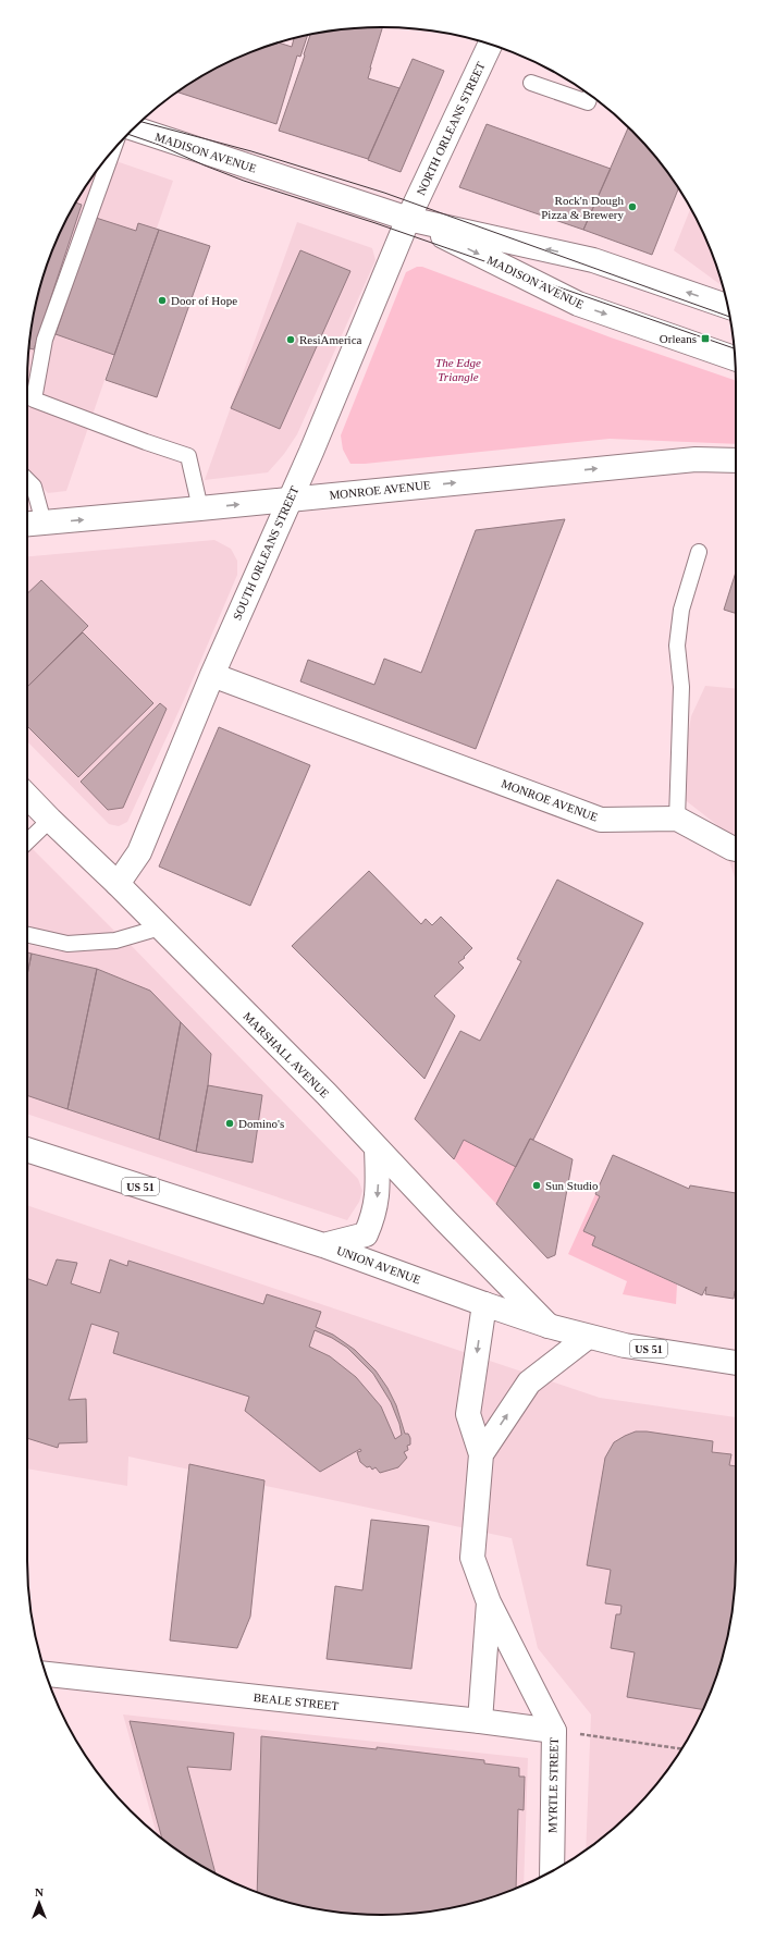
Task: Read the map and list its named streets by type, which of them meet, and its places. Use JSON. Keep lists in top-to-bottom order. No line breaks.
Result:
{"streets":{"street":["NORTH ORLEANS STREET","MADISON AVENUE","MONROE AVENUE","SOUTH ORLEANS STREET","MARSHALL AVENUE","US 51","UNION AVENUE","BEALE STREET","MYRTLE STREET"]},"crossings":[["NORTH ORLEANS STREET","MADISON AVENUE"],["NORTH ORLEANS STREET","SOUTH ORLEANS STREET"],["MADISON AVENUE","SOUTH ORLEANS STREET"],["MONROE AVENUE","SOUTH ORLEANS STREET"],["SOUTH ORLEANS STREET","MARSHALL AVENUE"],["MARSHALL AVENUE","UNION AVENUE"],["UNION AVENUE","MYRTLE STREET"],["BEALE STREET","MYRTLE STREET"]],"one_way":["MONROE AVENUE"],"parks":["The Edge Triangle"],"places":{"other":["Rock'n Dough Pizza & Brewery","Door of Hope","ResiAmerica","Domino's","Sun Studio"],"transit":["Orleans"]},"north":"top"}
